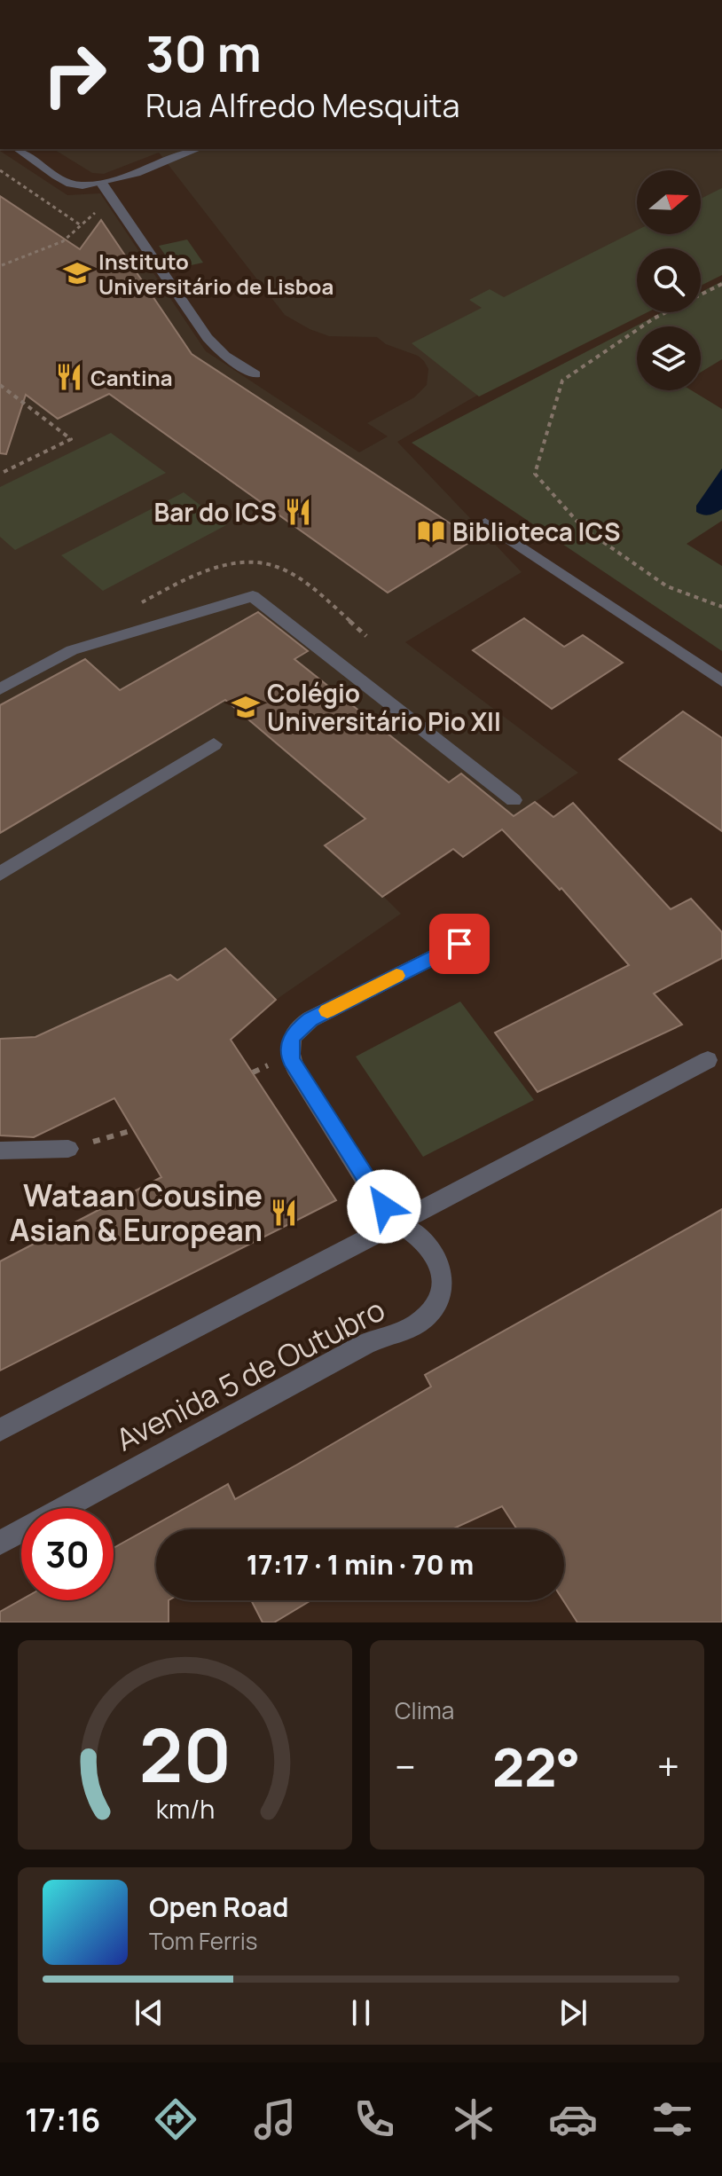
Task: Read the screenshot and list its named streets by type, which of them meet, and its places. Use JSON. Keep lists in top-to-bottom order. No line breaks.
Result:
{"streets":{"street":["Avenida 5 de Outubro"]},"places":{"school or university":["Instituto Universitário de Lisboa","Colégio Universitário Pio XII"],"restaurant":["Cantina","Bar do ICS","Wataan Cousine Asian & European"],"library":["Biblioteca ICS"]},"north":"right","page":{"turn":["30 m","Rua Alfredo Mesquita"],"limit":"30","trip":"17:17 · 1 min · 70 m","tile":"Clima","heat":["−","22°","+"],"song":["Open Road","Tom Ferris"],"tabs":"17:16","gauge":["20","km/h"]}}
